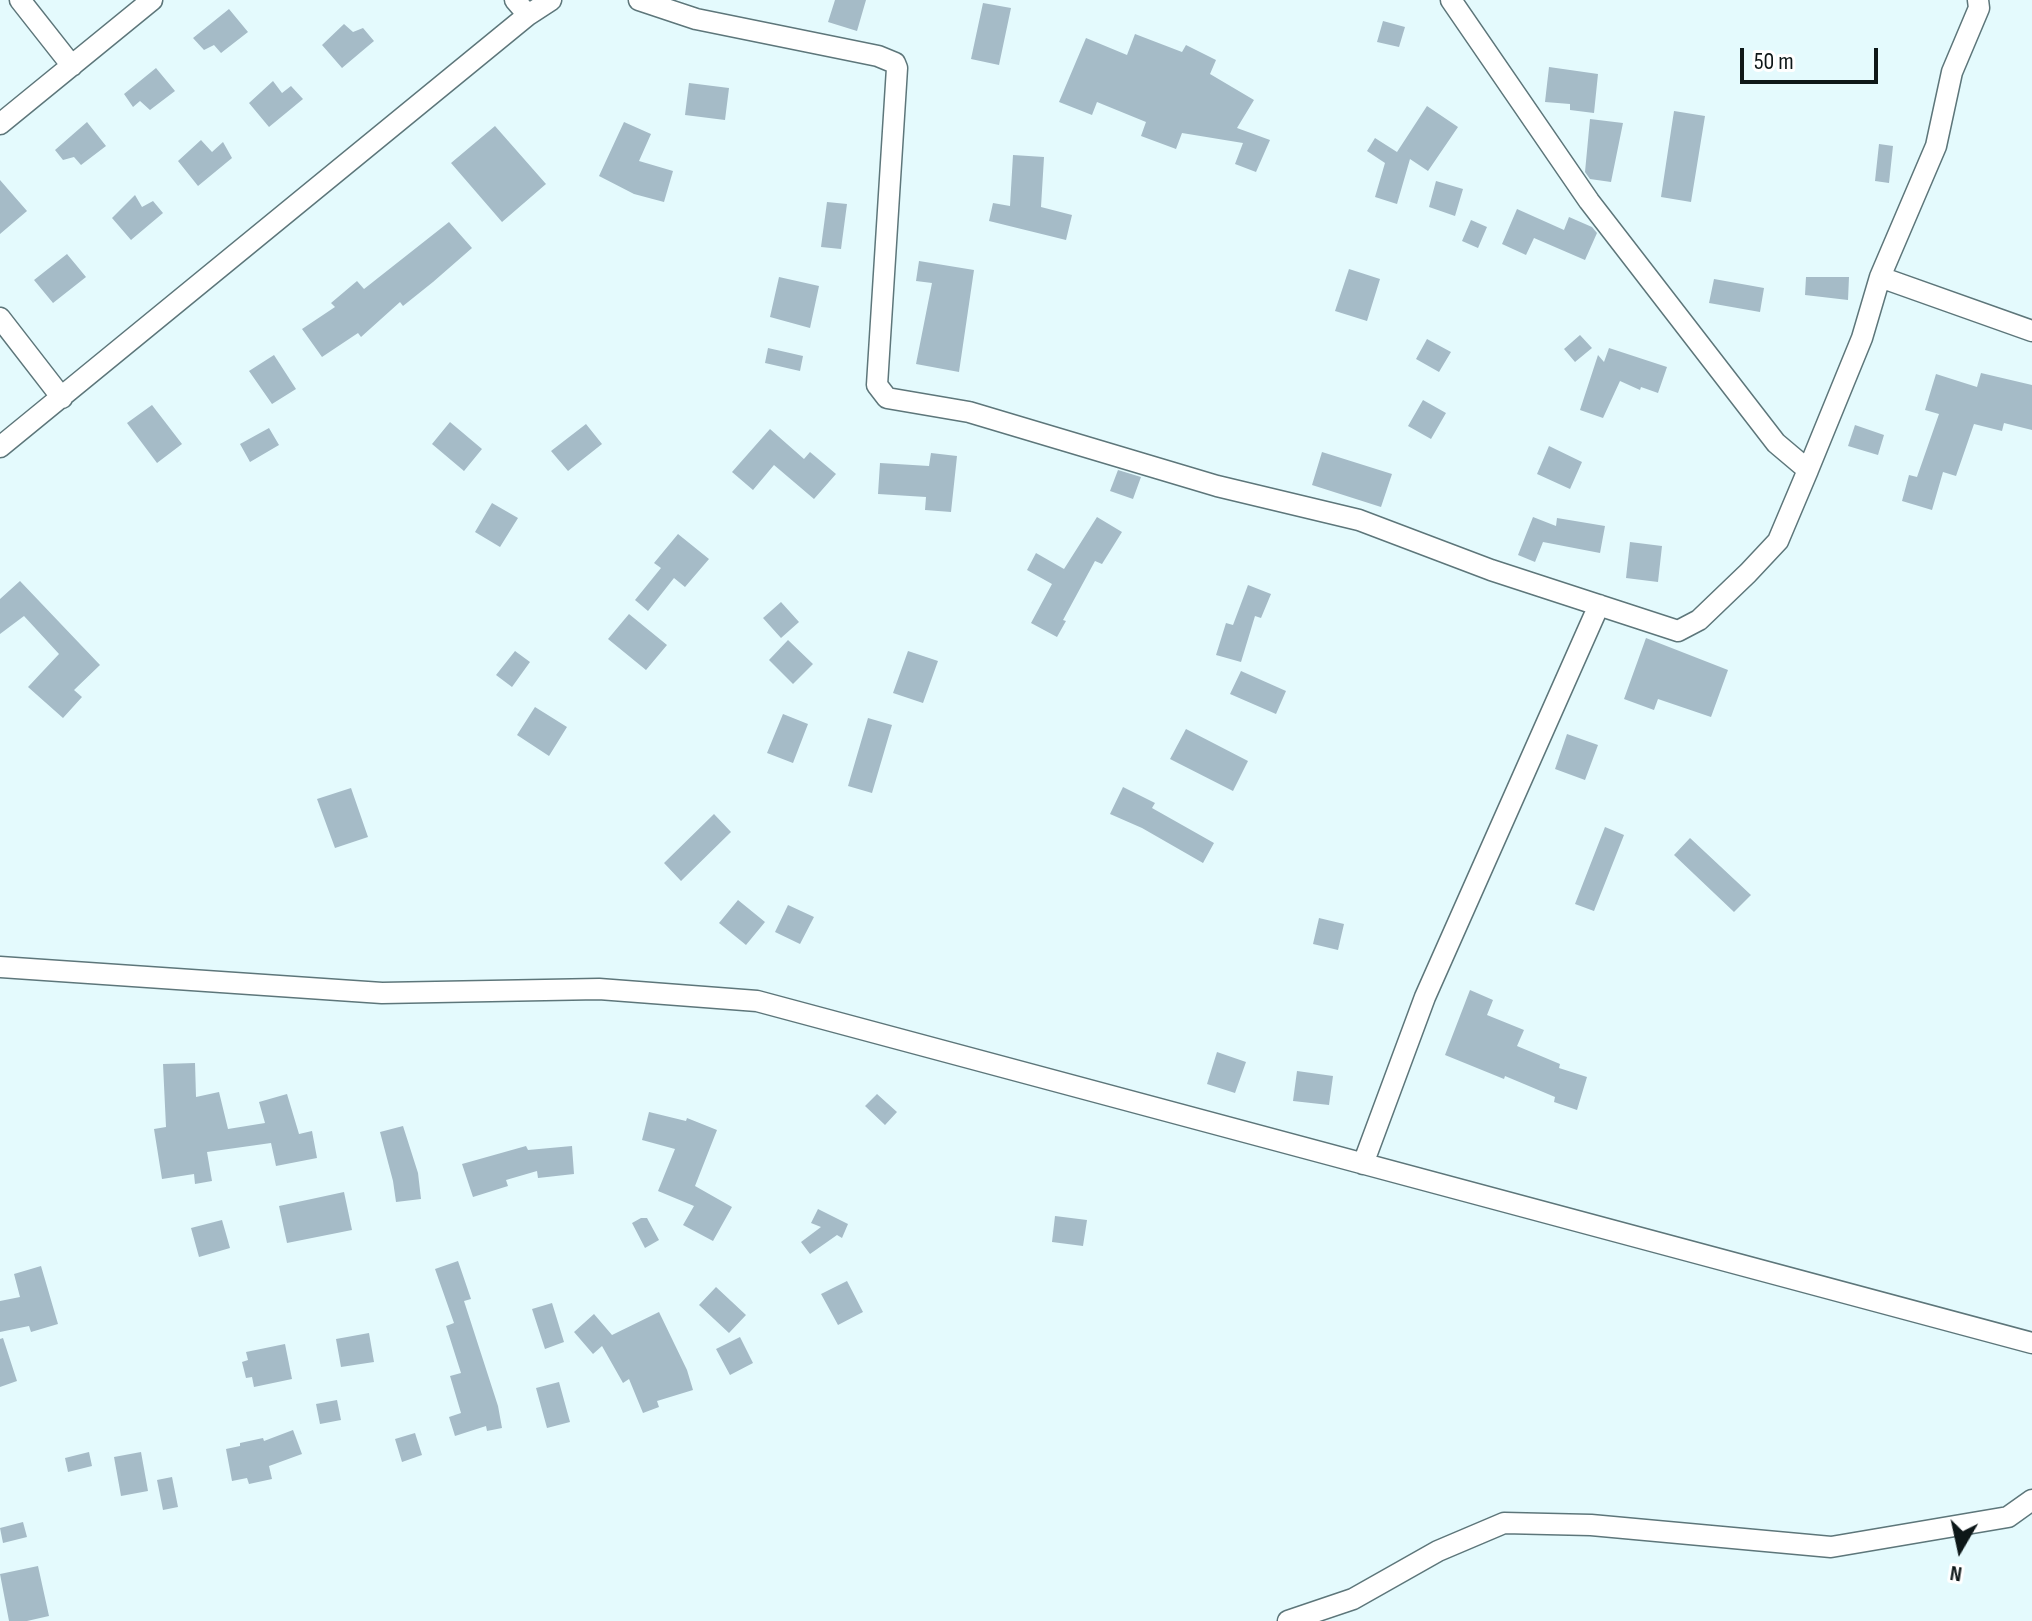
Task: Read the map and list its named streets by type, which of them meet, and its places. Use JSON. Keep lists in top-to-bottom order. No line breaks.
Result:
{"scale_bar":"50 m","north":"bottom"}
